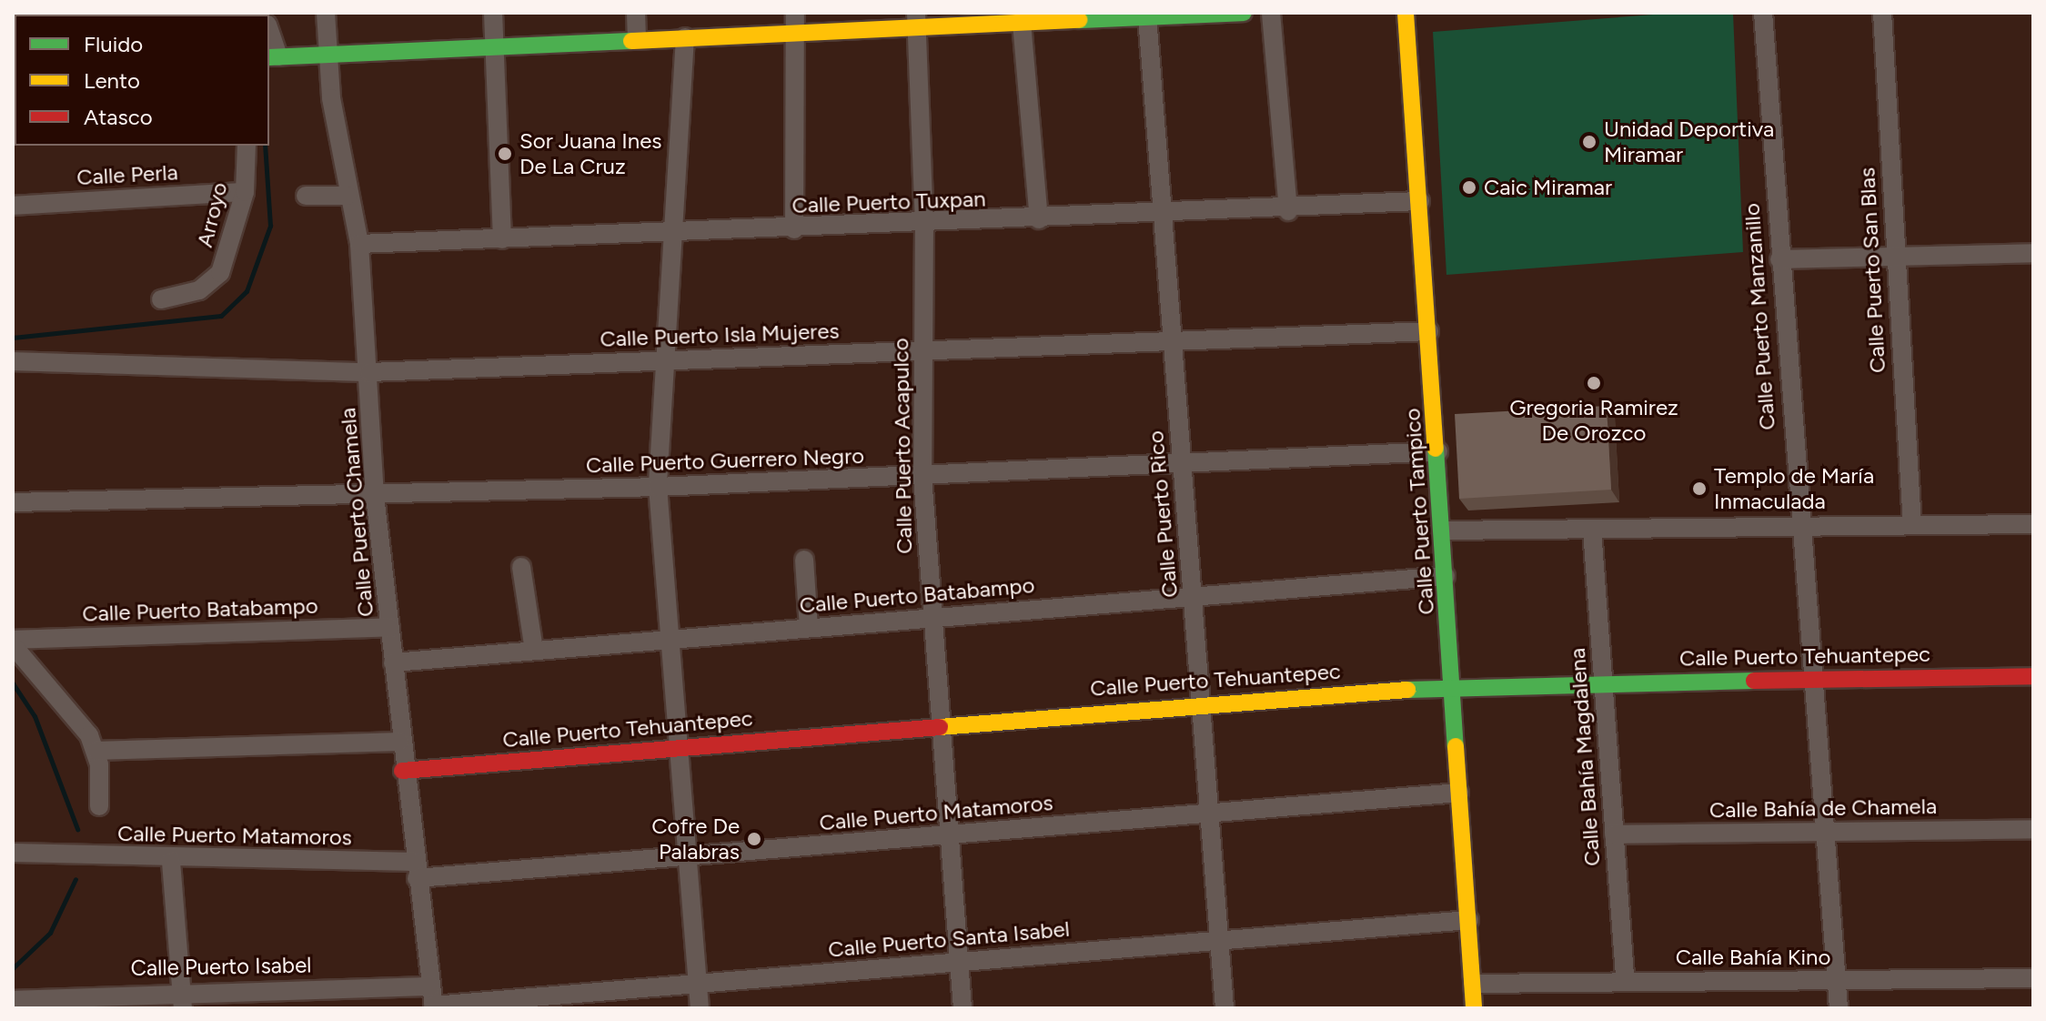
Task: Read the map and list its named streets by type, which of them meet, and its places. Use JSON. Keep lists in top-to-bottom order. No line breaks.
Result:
{"streets":{"street":["Calle Perla","Calle Puerto Tuxpan","Arroyo","Calle Puerto San Blas","Calle Puerto Manzanillo","Calle Puerto Isla Mujeres","Calle Puerto Acapulco","Calle Puerto Guerrero Negro","Calle Puerto Tampico","Calle Puerto Chamela","Calle Puerto Rico","Calle Puerto Batabampo","Calle Puerto Tehuantepec","Calle Bahía Magdalena","Calle Bahía de Chamela","Calle Puerto Matamoros","Calle Puerto Santa Isabel","Calle Bahía Kino","Calle Puerto Isabel"]},"crossings":[["Calle Perla","Arroyo"],["Calle Puerto Tuxpan","Calle Puerto Acapulco"],["Calle Puerto Tuxpan","Calle Puerto Tampico"],["Calle Puerto Tuxpan","Calle Puerto Chamela"],["Calle Puerto Tuxpan","Calle Puerto Rico"],["Calle Puerto Manzanillo","Calle Puerto Tehuantepec"],["Calle Puerto Manzanillo","Calle Bahía de Chamela"],["Calle Puerto Manzanillo","Calle Bahía Kino"],["Calle Puerto Isla Mujeres","Calle Puerto Acapulco"],["Calle Puerto Isla Mujeres","Calle Puerto Tampico"],["Calle Puerto Isla Mujeres","Calle Puerto Chamela"],["Calle Puerto Isla Mujeres","Calle Puerto Rico"],["Calle Puerto Acapulco","Calle Puerto Guerrero Negro"],["Calle Puerto Acapulco","Calle Puerto Batabampo"],["Calle Puerto Acapulco","Calle Puerto Tehuantepec"],["Calle Puerto Acapulco","Calle Puerto Matamoros"],["Calle Puerto Acapulco","Calle Puerto Santa Isabel"],["Calle Puerto Guerrero Negro","Calle Puerto Tampico"],["Calle Puerto Guerrero Negro","Calle Puerto Chamela"],["Calle Puerto Guerrero Negro","Calle Puerto Rico"],["Calle Puerto Tampico","Calle Puerto Batabampo"],["Calle Puerto Tampico","Calle Puerto Tehuantepec"],["Calle Puerto Tampico","Calle Puerto Matamoros"],["Calle Puerto Tampico","Calle Puerto Santa Isabel"],["Calle Puerto Tampico","Calle Bahía Kino"],["Calle Puerto Chamela","Calle Puerto Batabampo"],["Calle Puerto Chamela","Calle Puerto Tehuantepec"],["Calle Puerto Chamela","Calle Puerto Matamoros"],["Calle Puerto Chamela","Calle Puerto Santa Isabel"],["Calle Puerto Chamela","Calle Puerto Isabel"],["Calle Puerto Rico","Calle Puerto Batabampo"],["Calle Puerto Rico","Calle Puerto Tehuantepec"],["Calle Puerto Rico","Calle Puerto Matamoros"],["Calle Puerto Rico","Calle Puerto Santa Isabel"],["Calle Puerto Tehuantepec","Calle Bahía Magdalena"],["Calle Bahía Magdalena","Calle Bahía de Chamela"],["Calle Bahía Magdalena","Calle Bahía Kino"],["Calle Puerto Santa Isabel","Calle Puerto Isabel"]],"places":["Unidad Deportiva Miramar","Sor Juana Ines De La Cruz","Caic Miramar","Gregoria Ramirez De Orozco","Templo de María Inmaculada","Cofre De Palabras"],"legend":["Fluido","Lento","Atasco"]}
